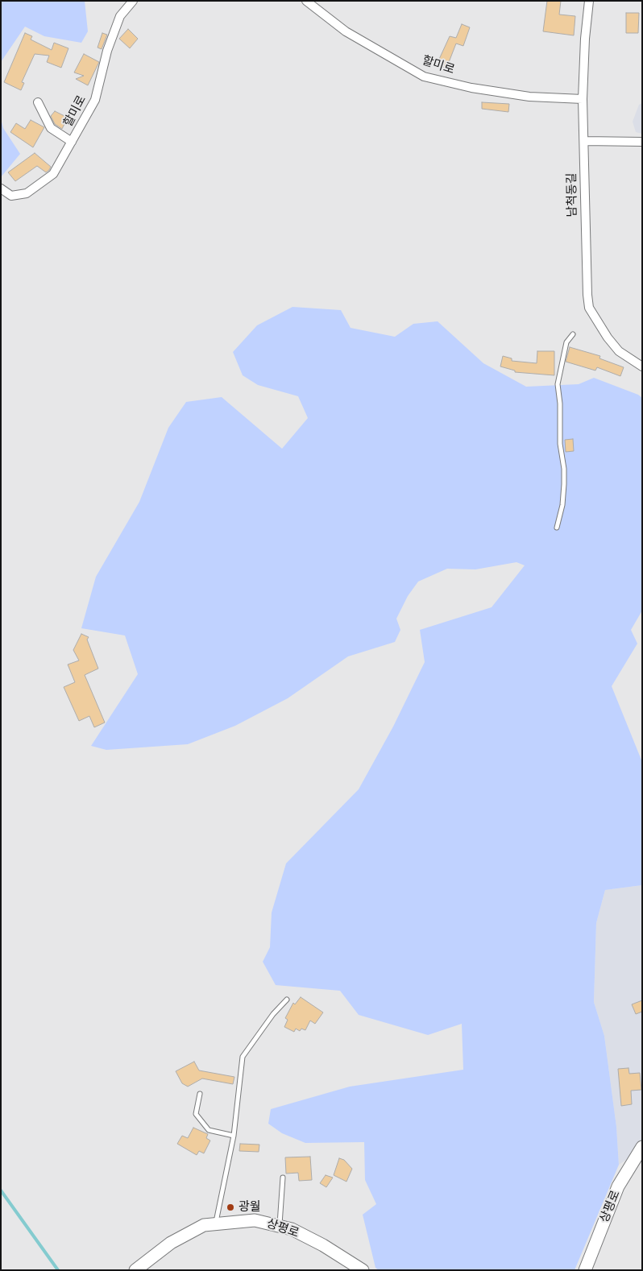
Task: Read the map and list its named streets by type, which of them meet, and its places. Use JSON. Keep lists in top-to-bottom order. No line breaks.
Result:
{"streets":{"main road":["상평로"],"street":["할미로","남척동길"]},"crossings":[["할미로","남척동길"]],"places":["광월"]}
